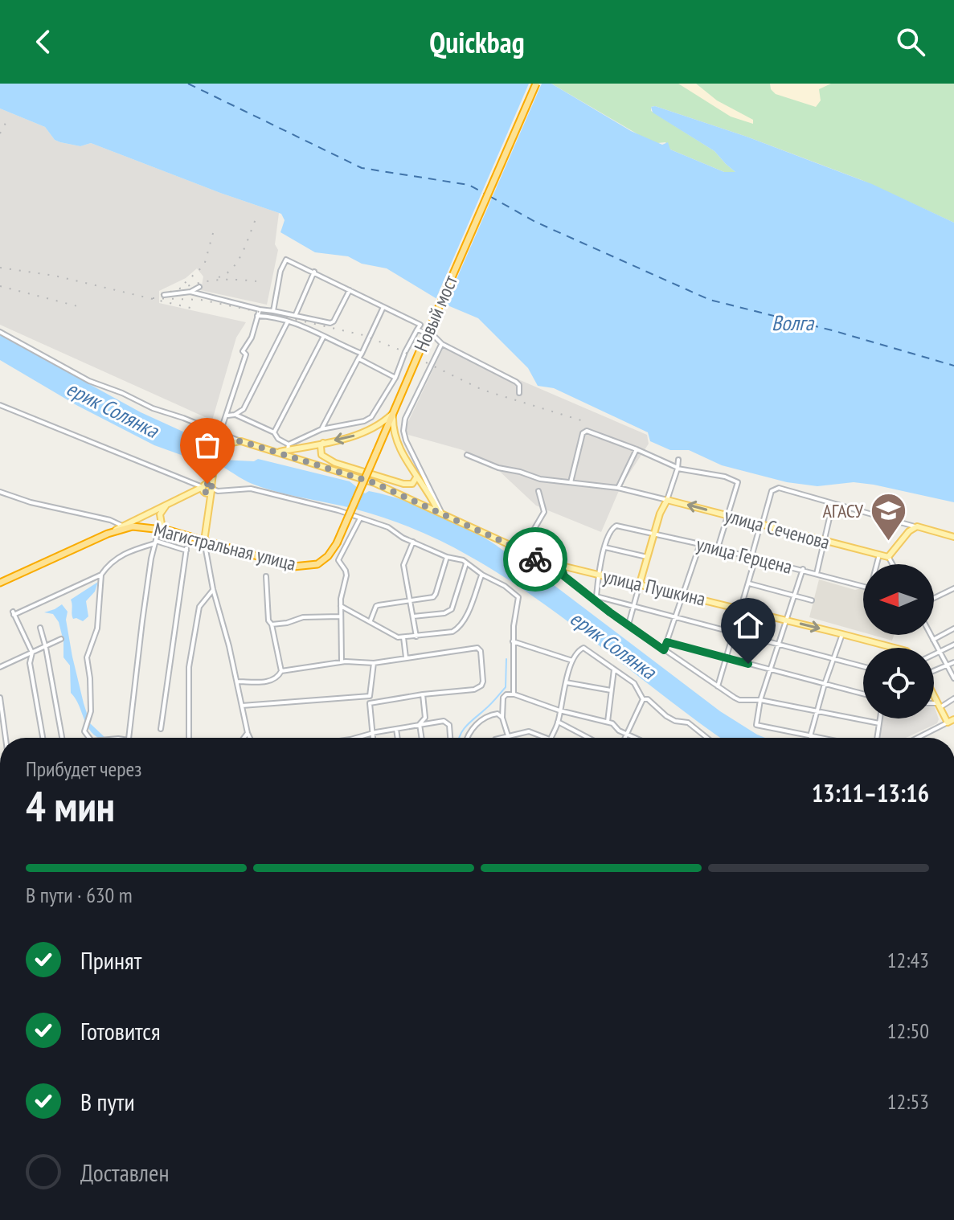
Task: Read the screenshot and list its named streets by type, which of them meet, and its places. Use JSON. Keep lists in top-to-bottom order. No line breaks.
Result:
{"streets":{"highway":["Новый мост","Магистральная улица"],"main road":["улица Сеченова","улица Пушкина"],"street":["улица Герцена"]},"crossings":[["Новый мост","Магистральная улица"],["улица Сеченова","улица Герцена"]],"water":["Волга","ерик Солянка"],"places":{"school or university":["АГАСУ"]},"north":"left","page":{"header":"Quickbag","heading":["4 мин","Прибудет через","13:11–13:16"],"bar":"В пути · 630 m","list":[["Принят","12:43"],["Готовится","12:50"],["В пути","12:53"],"Доставлен"]}}
